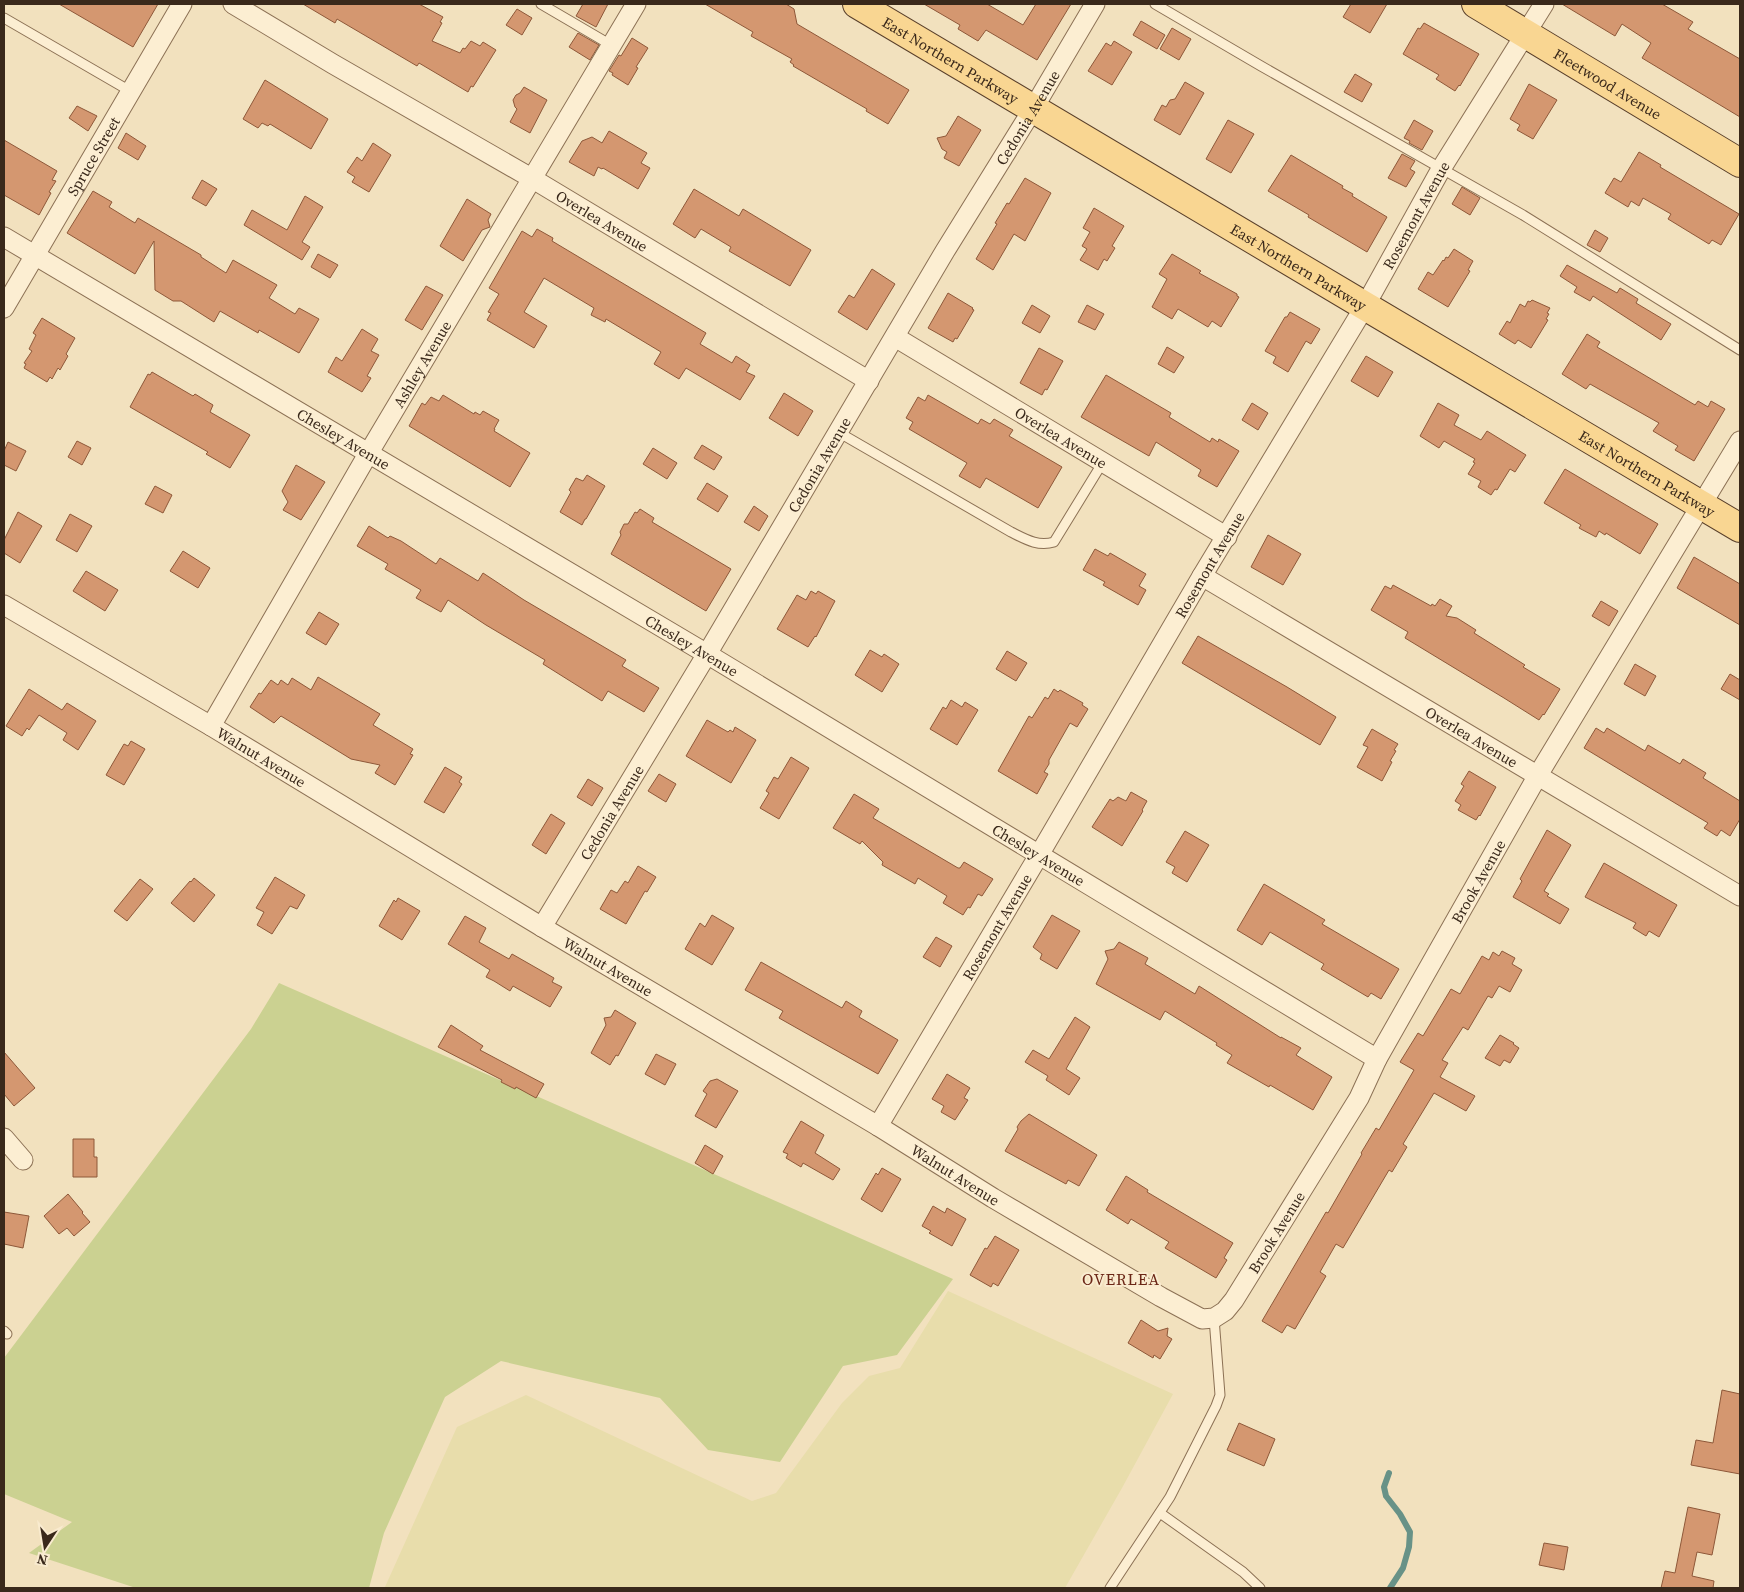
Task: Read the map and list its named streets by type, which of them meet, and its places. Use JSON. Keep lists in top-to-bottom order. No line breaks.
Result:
{"streets":{"main road":["East Northern Parkway","Fleetwood Avenue"],"street":["Cedonia Avenue","Spruce Street","Rosemont Avenue","Overlea Avenue","Ashley Avenue","Chesley Avenue","Walnut Avenue","Brook Avenue"]},"crossings":[["East Northern Parkway","Cedonia Avenue"],["East Northern Parkway","Rosemont Avenue"],["East Northern Parkway","Brook Avenue"],["Fleetwood Avenue","Rosemont Avenue"],["Cedonia Avenue","Overlea Avenue"],["Cedonia Avenue","Chesley Avenue"],["Cedonia Avenue","Walnut Avenue"],["Spruce Street","Chesley Avenue"],["Rosemont Avenue","Overlea Avenue"],["Rosemont Avenue","Chesley Avenue"],["Rosemont Avenue","Walnut Avenue"],["Overlea Avenue","Ashley Avenue"],["Overlea Avenue","Brook Avenue"],["Ashley Avenue","Chesley Avenue"],["Ashley Avenue","Walnut Avenue"],["Chesley Avenue","Brook Avenue"],["Walnut Avenue","Brook Avenue"]],"districts":["OVERLEA"],"north":"bottom"}
